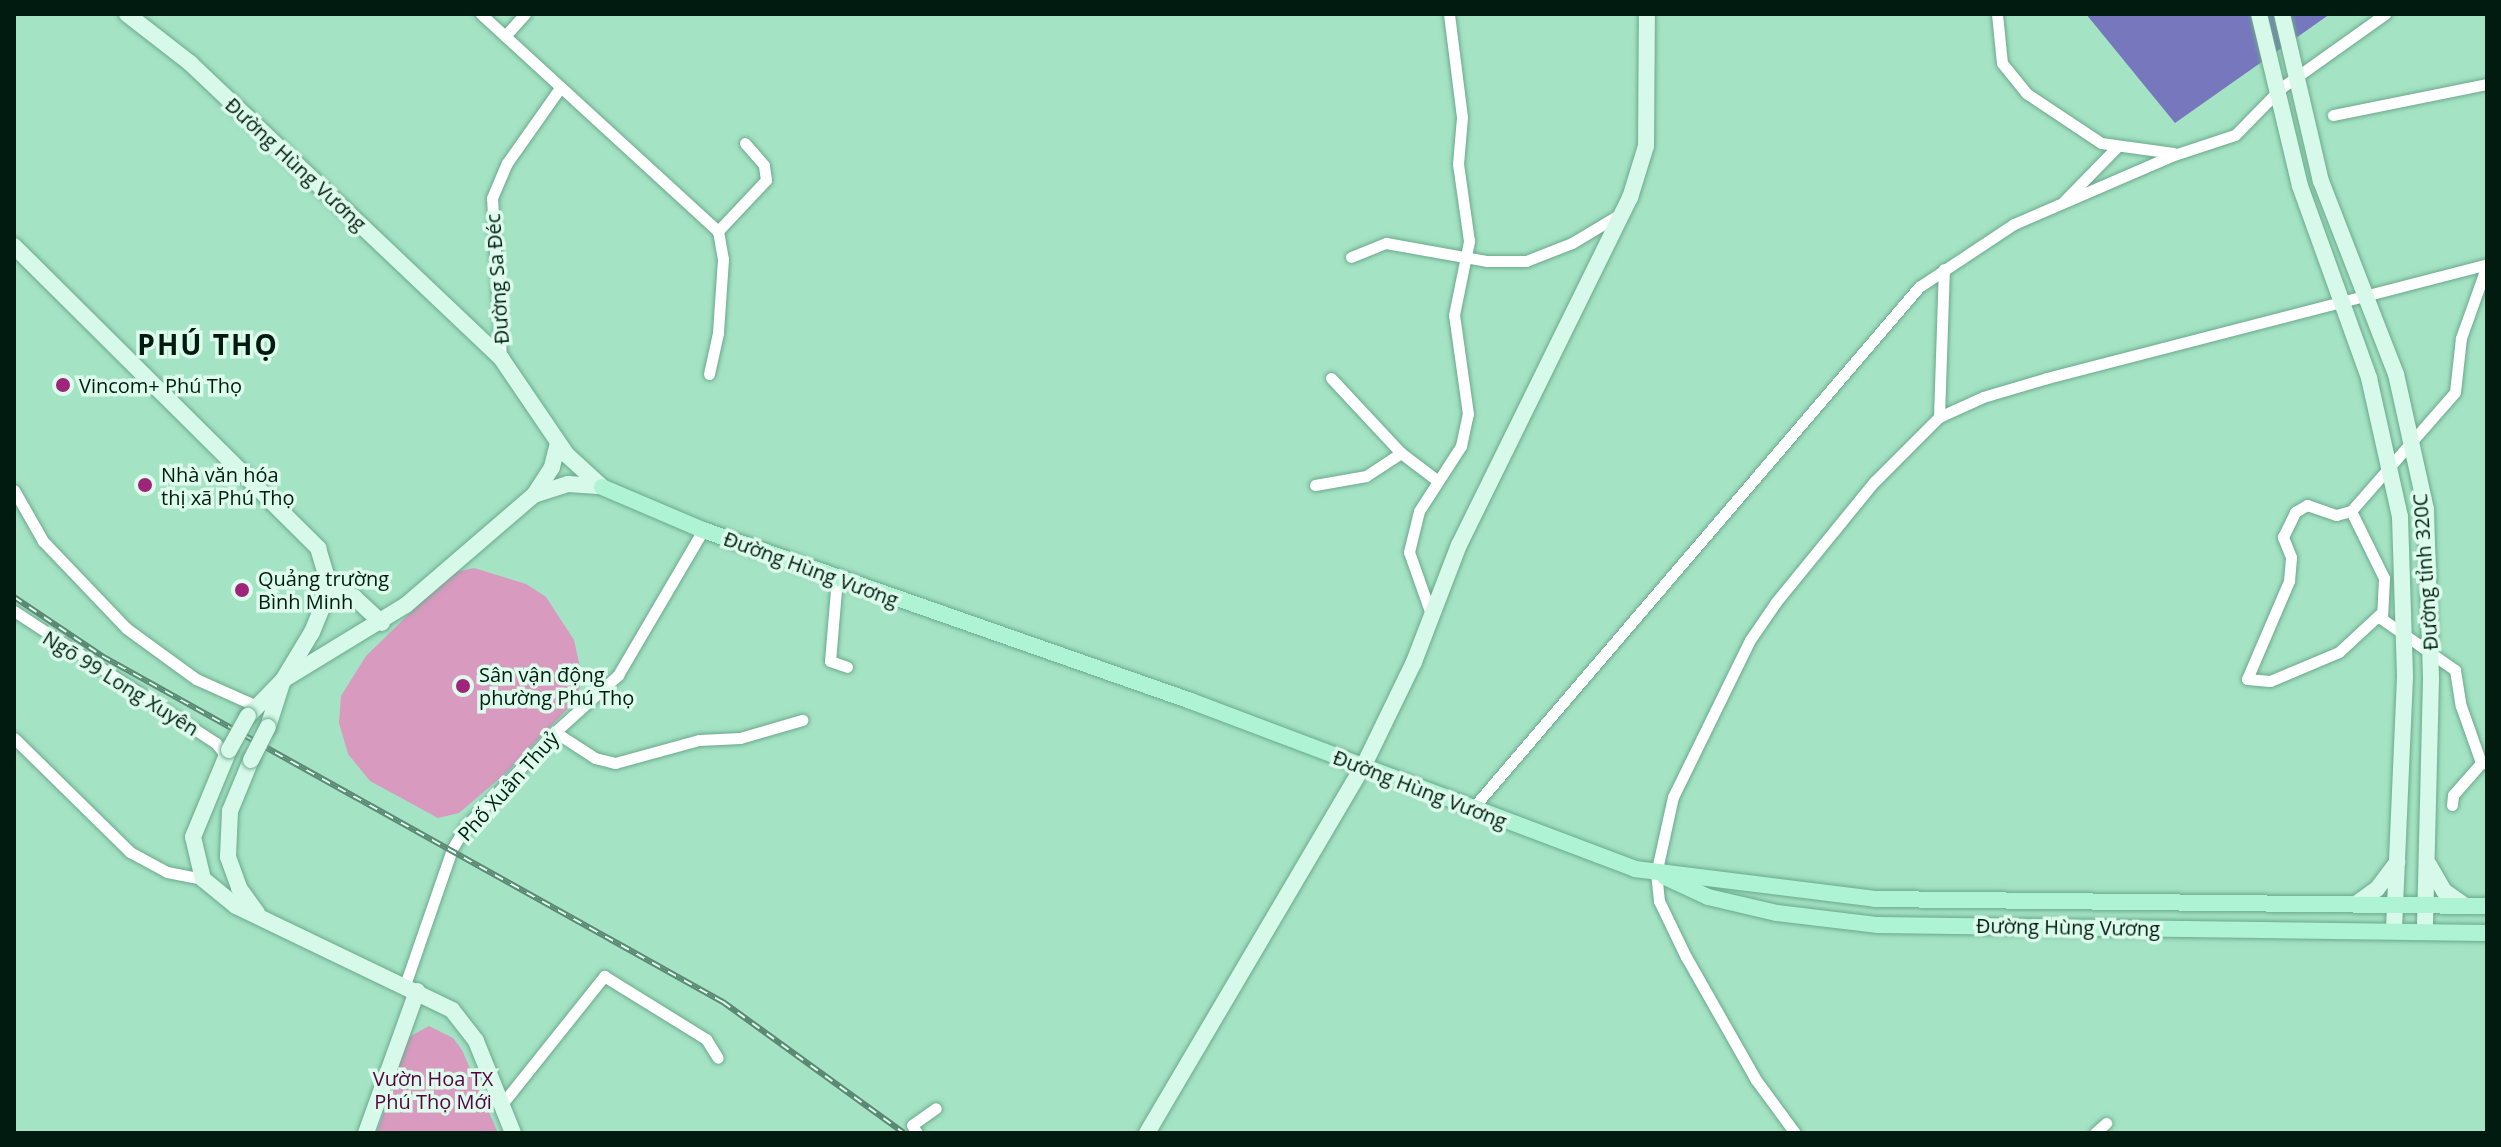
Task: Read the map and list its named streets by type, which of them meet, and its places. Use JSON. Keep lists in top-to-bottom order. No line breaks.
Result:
{"streets":{"main road":["Đường Hùng Vương","Đường tỉnh 320C"],"street":["Đường Sa Đéc","Ngõ 99 Long Xuyên","Phố Xuân Thuỷ"]},"crossings":[["Đường Hùng Vương","Đường Sa Đéc"],["Đường Hùng Vương","Đường tỉnh 320C"],["Đường Hùng Vương","Phố Xuân Thuỷ"]],"districts":["PHÚ THỌ"],"parks":["Vườn Hoa TX Phú Thọ Mới"],"places":["Vincom+ Phú Thọ","Nhà văn hóa thị xã Phú Thọ","Quảng trường Bình Minh","Sân vận động phường Phú Thọ"]}
